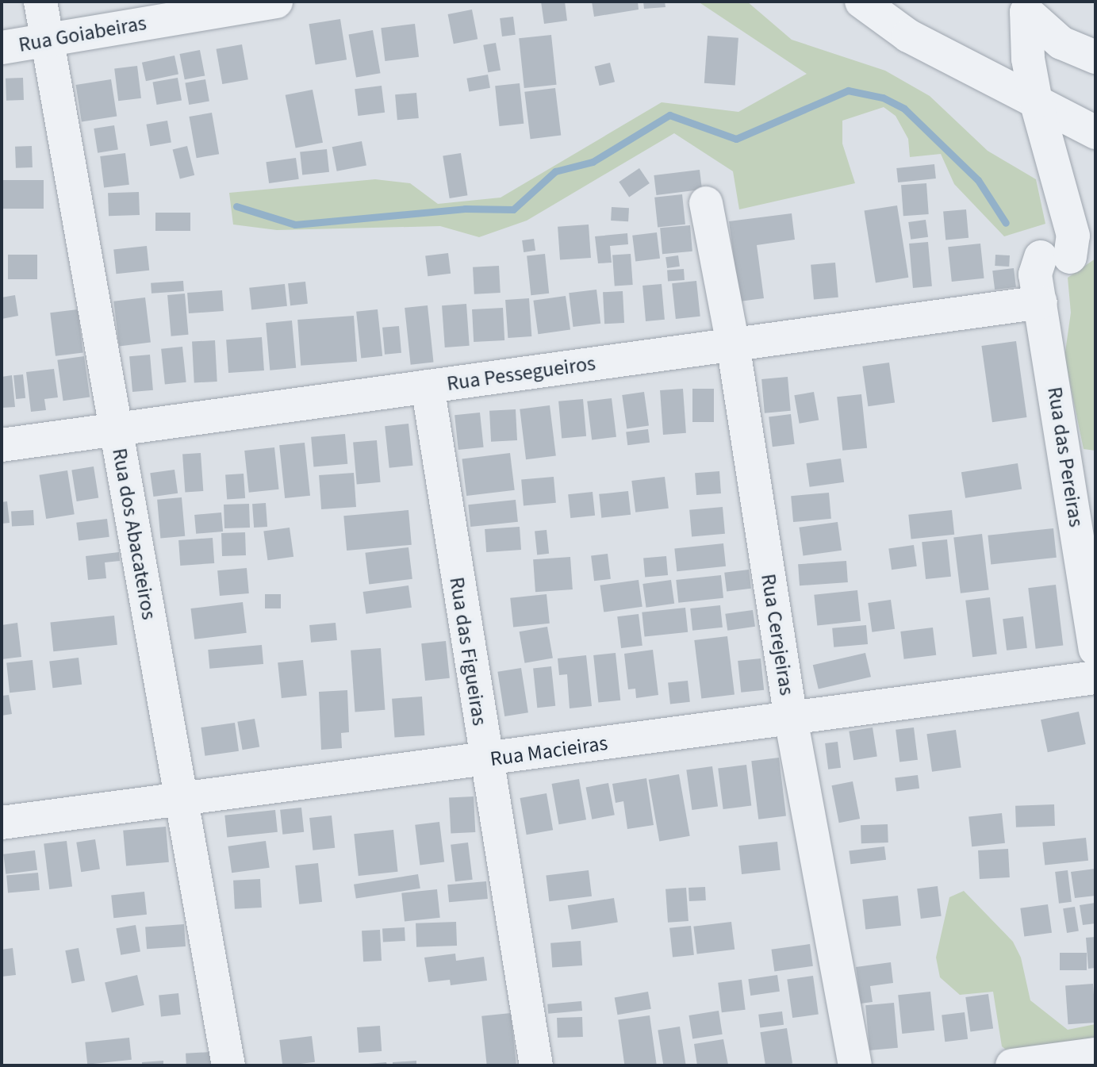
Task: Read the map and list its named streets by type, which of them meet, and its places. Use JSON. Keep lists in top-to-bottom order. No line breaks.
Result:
{"streets":{"street":["Rua Goiabeiras","Rua Pessegueiros","Rua das Pereiras","Rua dos Abacateiros","Rua Cerejeiras","Rua das Figueiras","Rua Macieiras"]},"crossings":[["Rua Goiabeiras","Rua dos Abacateiros"],["Rua Pessegueiros","Rua das Pereiras"],["Rua Pessegueiros","Rua dos Abacateiros"],["Rua Pessegueiros","Rua Cerejeiras"],["Rua Pessegueiros","Rua das Figueiras"],["Rua dos Abacateiros","Rua Macieiras"],["Rua Cerejeiras","Rua Macieiras"],["Rua das Figueiras","Rua Macieiras"]]}
